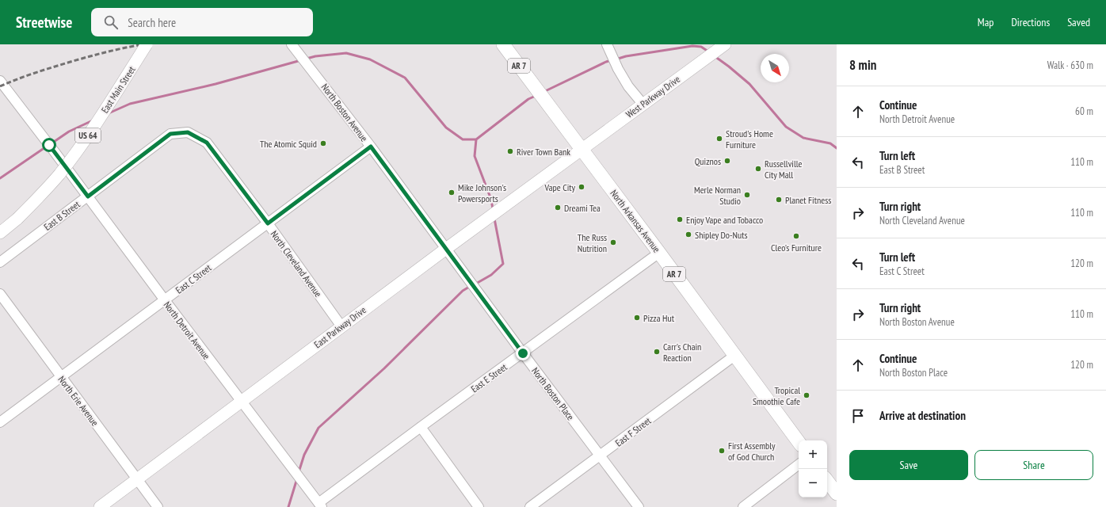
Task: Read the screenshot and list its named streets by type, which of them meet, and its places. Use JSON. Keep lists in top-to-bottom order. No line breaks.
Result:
{"streets":{"highway":["AR 7","North Arkansas Avenue"],"main road":["East Main Street","West Parkway Drive","US 64","East Parkway Drive"],"street":["North Boston Avenue","East B Street","North Cleveland Avenue","East C Street","North Detroit Avenue","East E Street","North Boston Place","North Erie Avenue","East F Street"]},"crossings":[["West Parkway Drive","North Arkansas Avenue"],["West Parkway Drive","East Parkway Drive"],["North Boston Avenue","East C Street"],["North Boston Avenue","East Parkway Drive"],["North Boston Avenue","North Boston Place"],["East B Street","North Cleveland Avenue"],["East B Street","North Detroit Avenue"],["North Arkansas Avenue","East Parkway Drive"],["North Arkansas Avenue","East E Street"],["North Arkansas Avenue","East F Street"],["North Cleveland Avenue","East C Street"],["North Cleveland Avenue","East Parkway Drive"],["East C Street","North Detroit Avenue"],["East C Street","North Erie Avenue"],["East Parkway Drive","North Detroit Avenue"],["East Parkway Drive","North Boston Place"],["East Parkway Drive","North Erie Avenue"],["North Detroit Avenue","East E Street"],["East E Street","North Boston Place"],["North Boston Place","East F Street"]],"places":["Stroud's Home Furniture","The Atomic Squid","River Town Bank","Quiznos","Russellville City Mall","Vape City","Mike Johnson's Powersports","Merle Norman Studio","Planet Fitness","Dreami Tea","Enjoy Vape and Tobacco","Shipley Do-Nuts","Cleo's Furniture","The Russ Nutrition","Pizza Hut","Carr's Chain Reaction","Tropical Smoothie Cafe","First Assembly of God Church"],"north":"bottom right","page":{"header":"Streetwise","search":"Search here","nav":["Map","Directions","Saved"],"heading":["8 min","Walk · 630 m"],"list":[["Continue","North Detroit Avenue","60 m"],["Turn left","East B Street","110 m"],["Turn right","North Cleveland Avenue","110 m"],["Turn left","East C Street","120 m"],["Turn right","North Boston Avenue","110 m"],["Continue","North Boston Place","120 m"],"Arrive at destination"],"map_buttons":["+","−"],"buttons":["Save","Share"]}}
